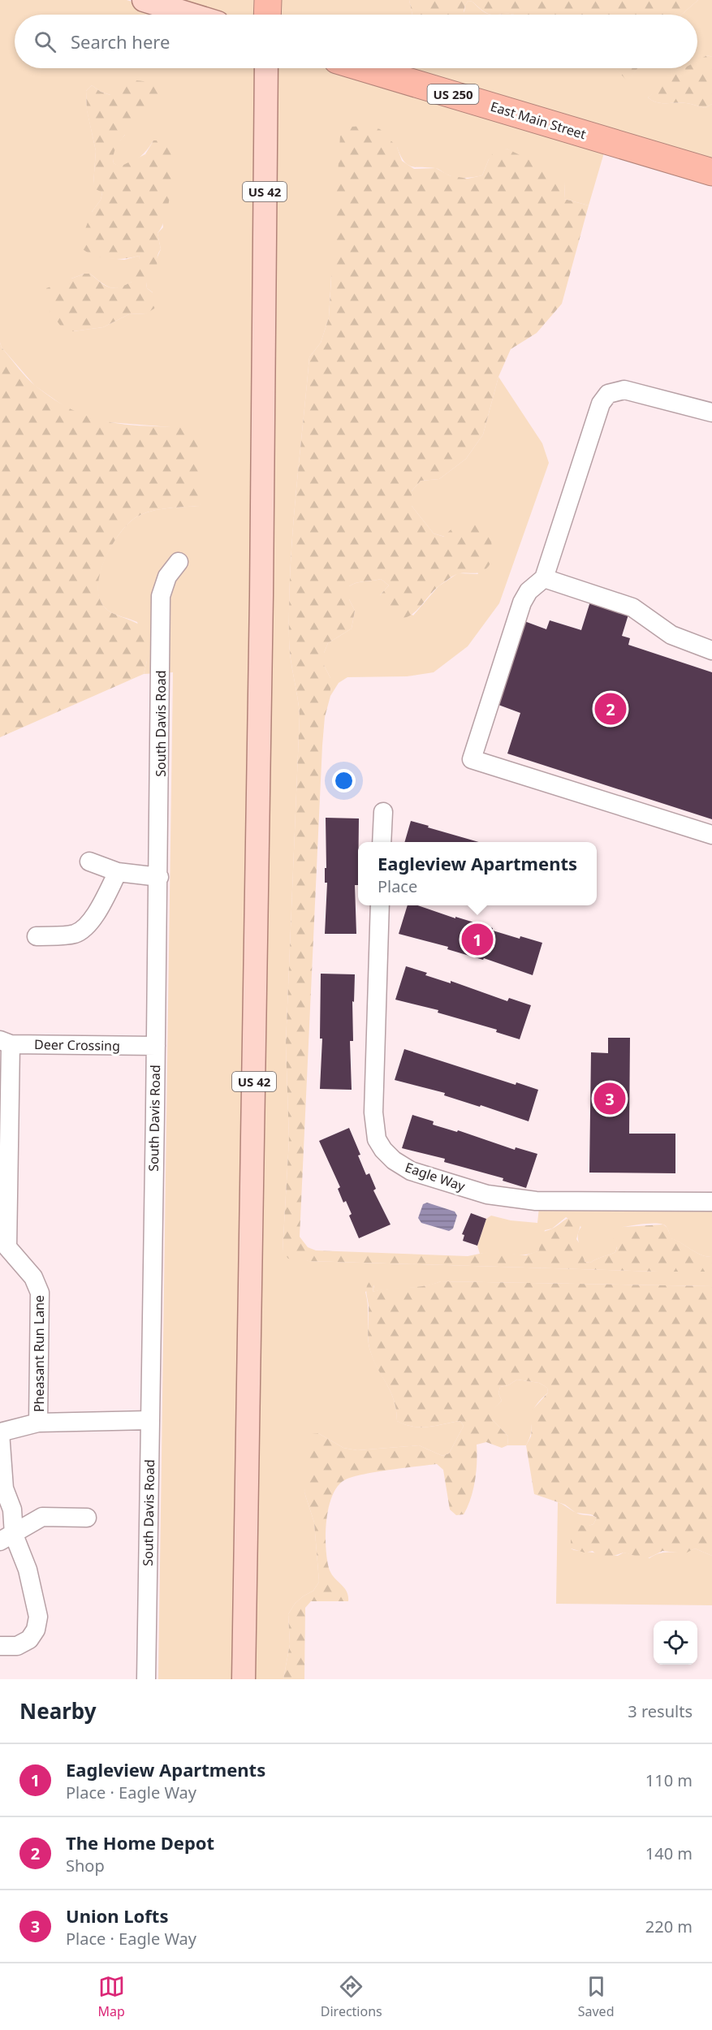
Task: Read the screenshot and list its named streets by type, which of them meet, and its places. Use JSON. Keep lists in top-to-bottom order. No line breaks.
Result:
{"streets":{"highway":["US 250","East Main Street"],"main road":["US 42"],"street":["South Davis Road","Deer Crossing","Eagle Way","Pheasant Run Lane"]},"crossings":[["South Davis Road","Deer Crossing"],["South Davis Road","Pheasant Run Lane"],["Deer Crossing","Pheasant Run Lane"]],"page":{"search":"Search here","pins":["2","1","3"],"popup":["Eagleview Apartments","Place"],"heading":["Nearby","3 results"],"list":[{"mark":"1","name":"Eagleview Apartments","note":"Place · Eagle Way","value":"110 m"},{"mark":"2","name":"The Home Depot","note":"Shop","value":"140 m"},{"mark":"3","name":"Union Lofts","note":"Place · Eagle Way","value":"220 m"}],"nav":["Map","Directions","Saved"]}}
